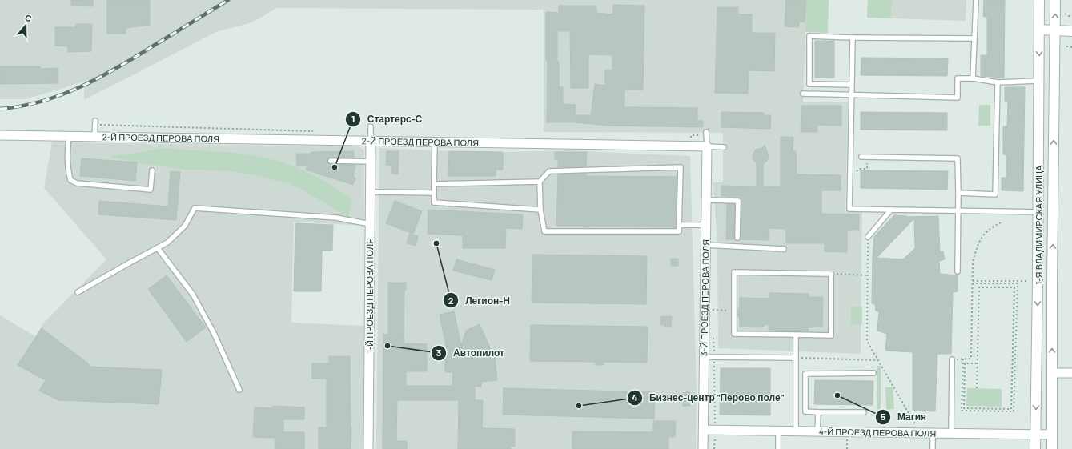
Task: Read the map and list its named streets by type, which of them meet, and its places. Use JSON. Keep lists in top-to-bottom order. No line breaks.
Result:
{"streets":{"main road":["1-Я ВЛАДИМИРСКАЯ УЛИЦА"],"street":["2-Й ПРОЕЗД ПЕРОВА ПОЛЯ","1-Й ПРОЕЗД ПЕРОВА ПОЛЯ","3-Й ПРОЕЗД ПЕРОВА ПОЛЯ","4-Й ПРОЕЗД ПЕРОВА ПОЛЯ"]},"crossings":[["2-Й ПРОЕЗД ПЕРОВА ПОЛЯ","1-Й ПРОЕЗД ПЕРОВА ПОЛЯ"],["2-Й ПРОЕЗД ПЕРОВА ПОЛЯ","3-Й ПРОЕЗД ПЕРОВА ПОЛЯ"],["1-Я ВЛАДИМИРСКАЯ УЛИЦА","4-Й ПРОЕЗД ПЕРОВА ПОЛЯ"],["3-Й ПРОЕЗД ПЕРОВА ПОЛЯ","4-Й ПРОЕЗД ПЕРОВА ПОЛЯ"]],"places":["Стартерс-С","Легион-Н","Автопилот","Магия","Бизнес-центр \"Перово поле\""],"north":"top"}
